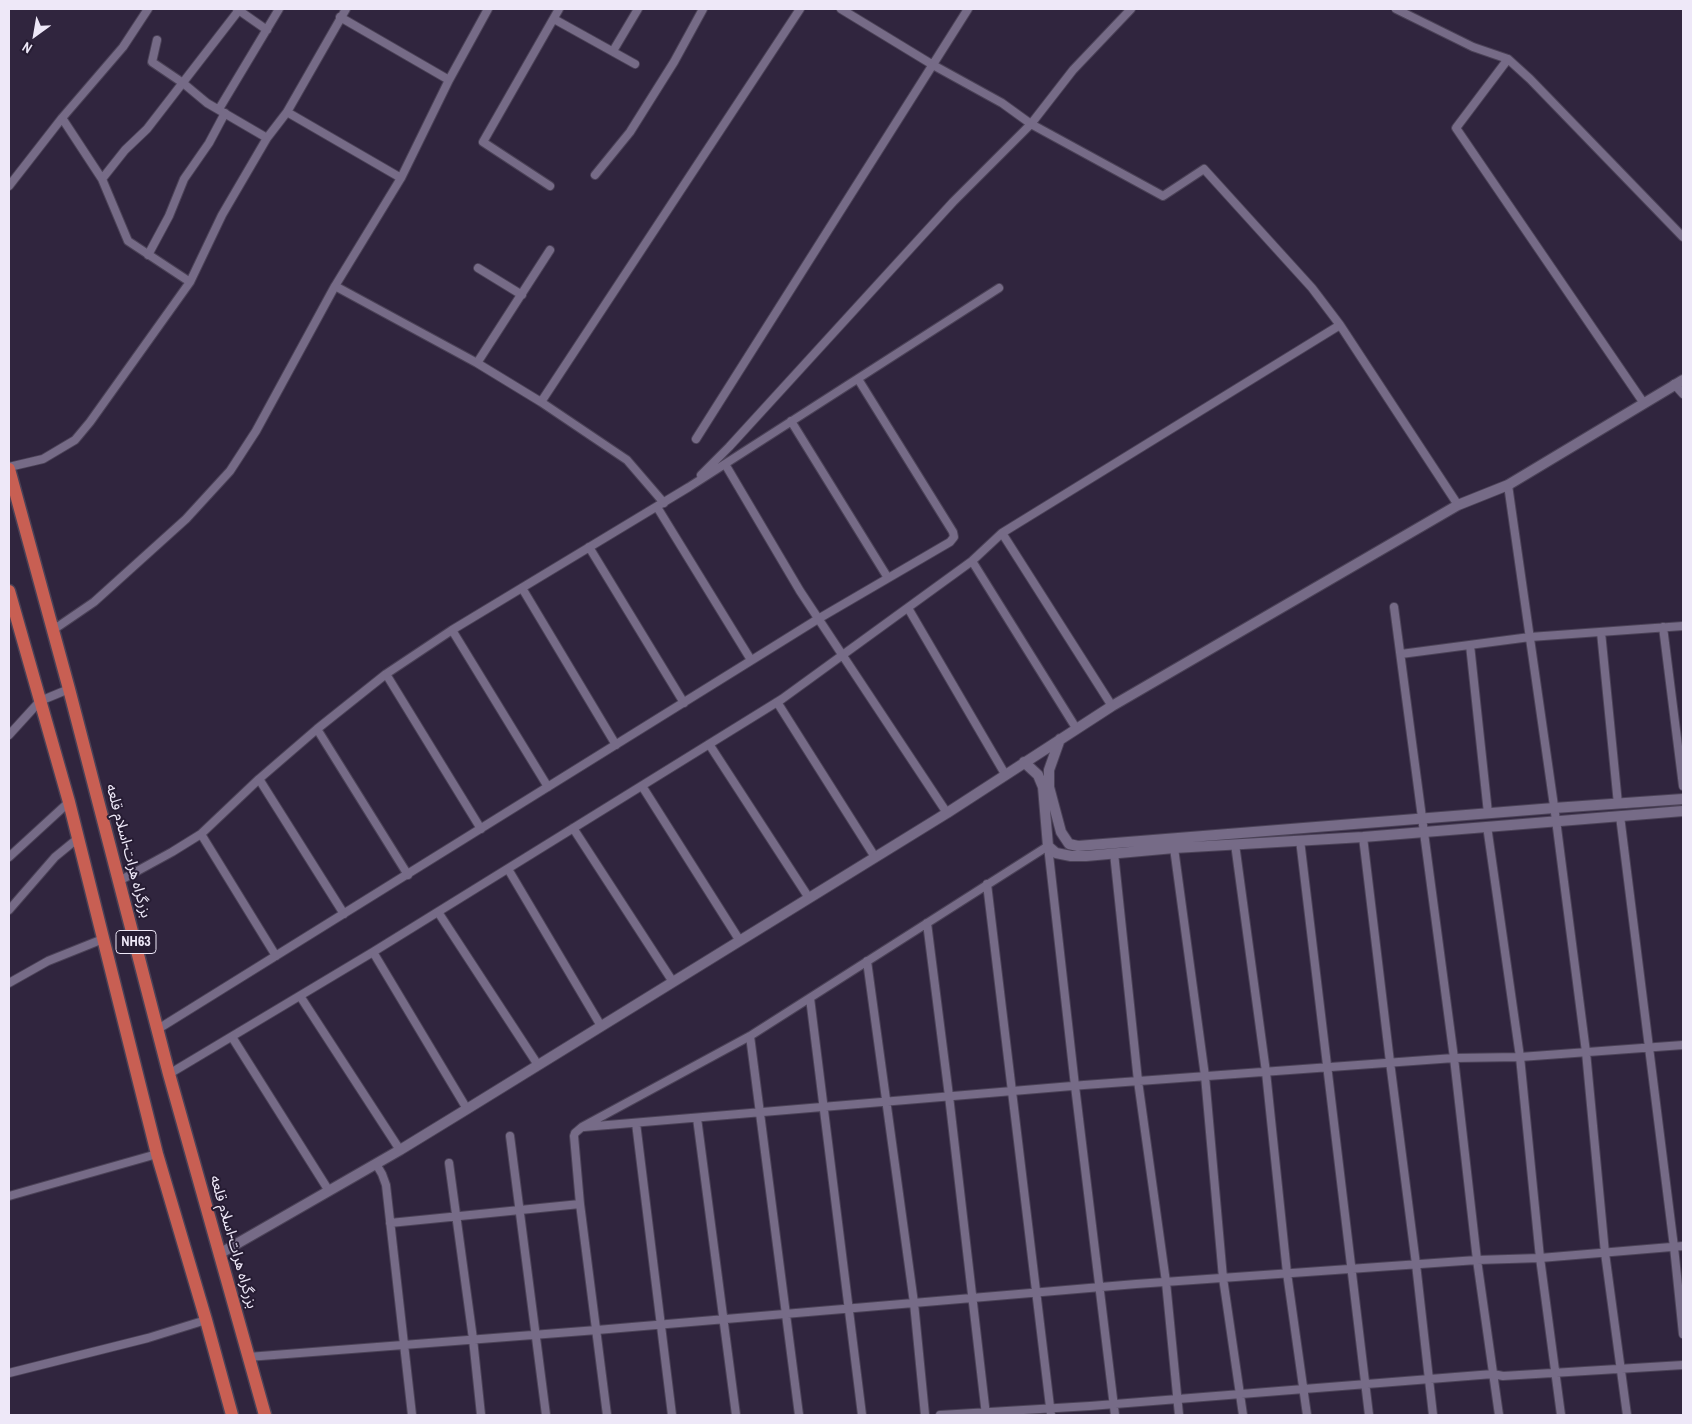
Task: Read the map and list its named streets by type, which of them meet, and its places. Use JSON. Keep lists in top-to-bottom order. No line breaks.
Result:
{"streets":{"highway":["بزرگراه هرات-اسلام قلعه","NH63"]},"north":"bottom left"}
